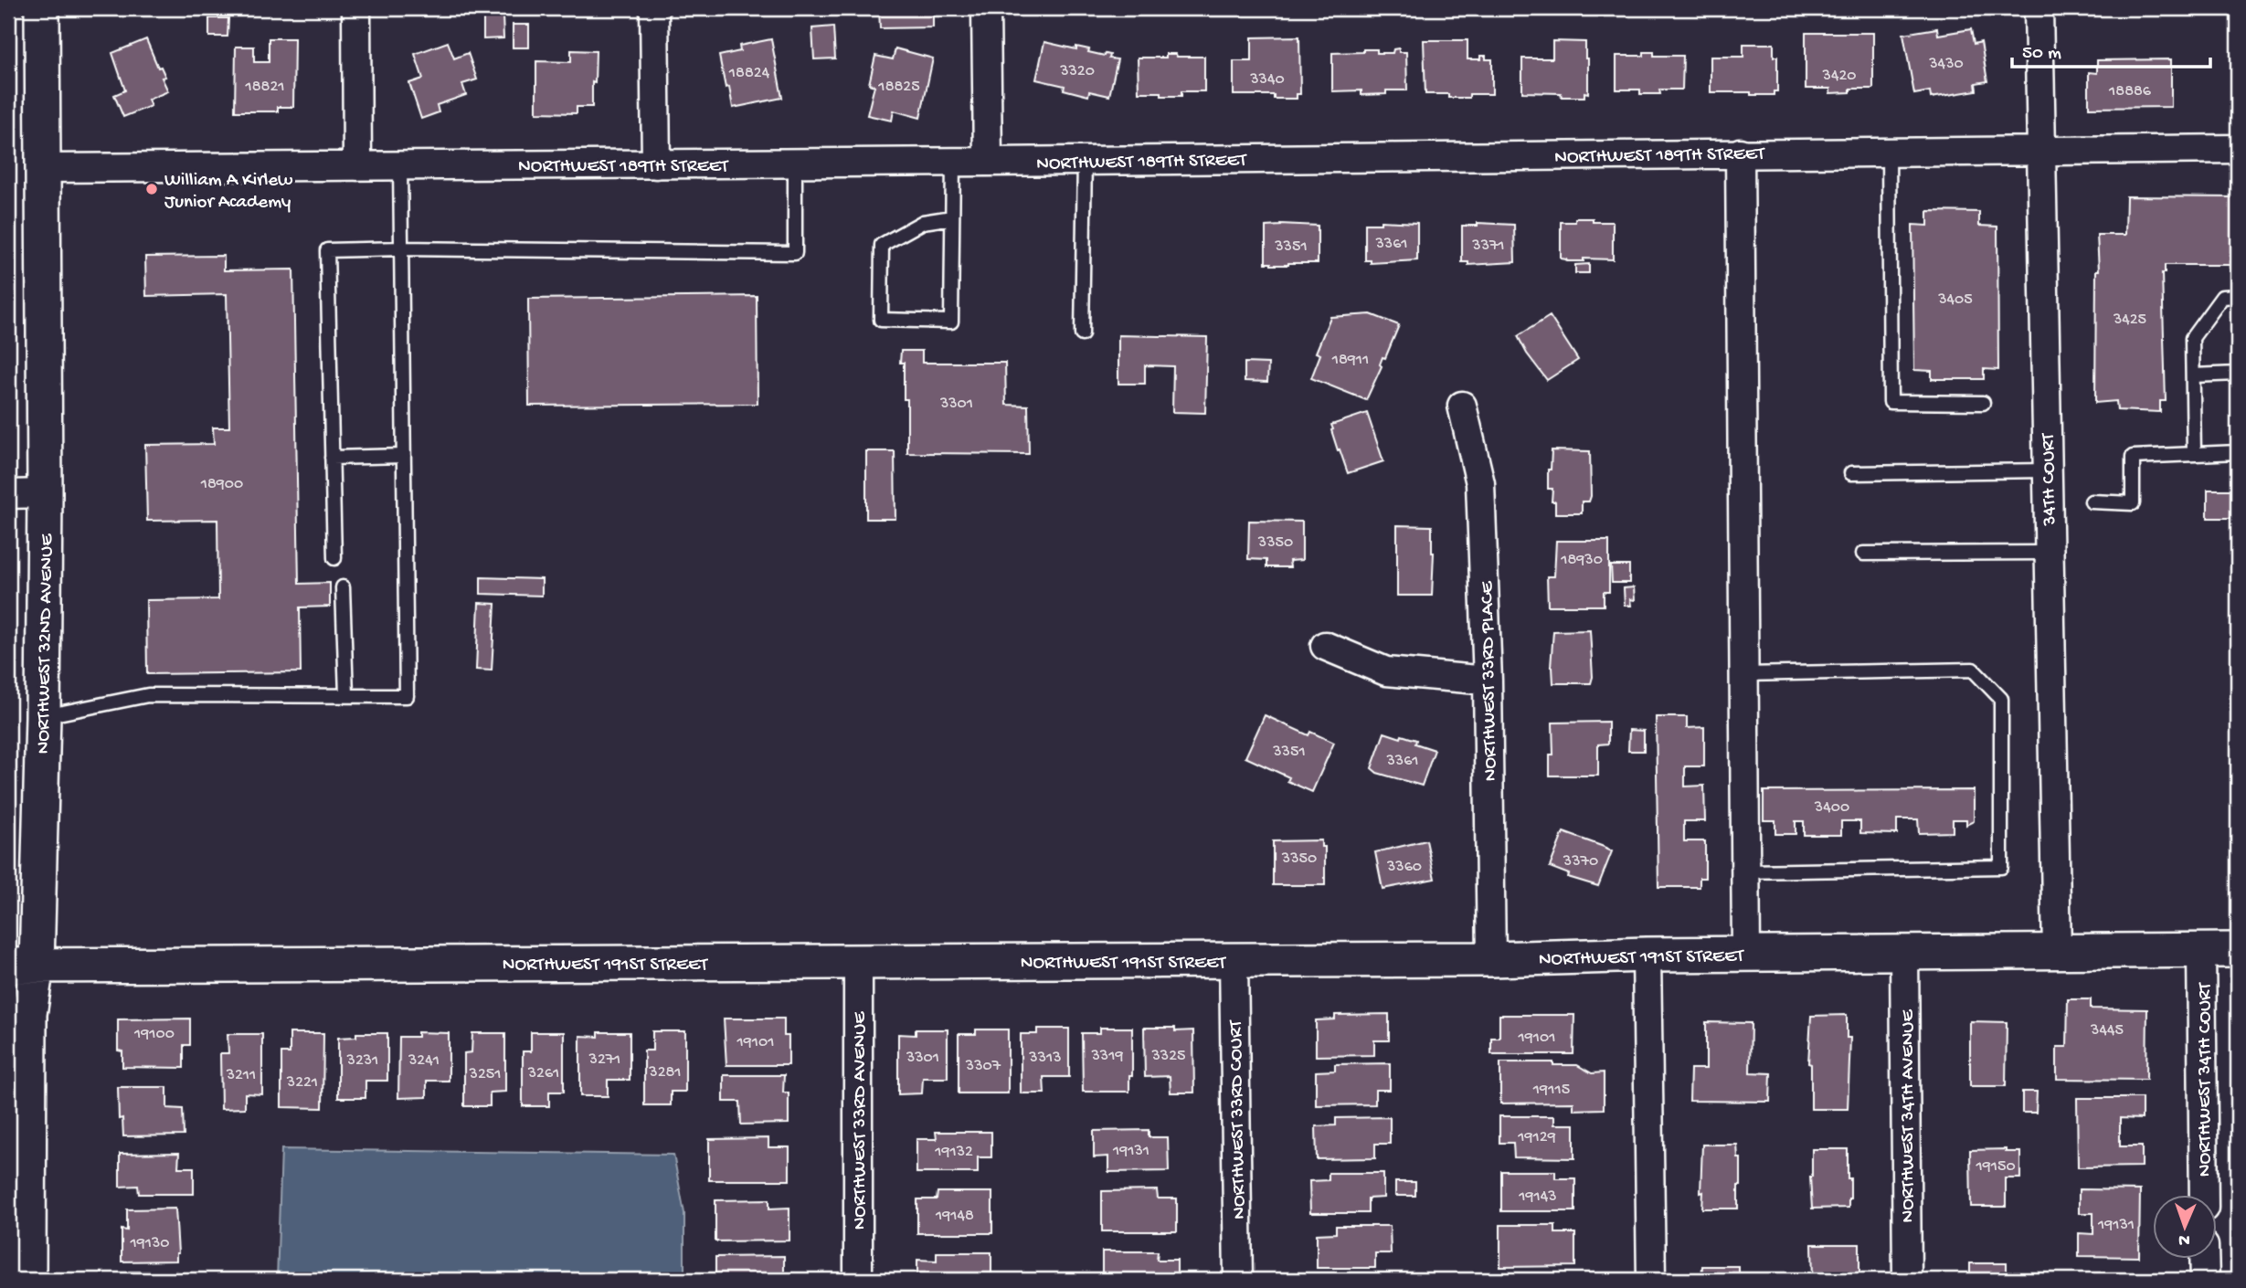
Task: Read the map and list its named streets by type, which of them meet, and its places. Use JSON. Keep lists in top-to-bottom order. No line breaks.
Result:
{"streets":{"street":["NORTHWEST 189TH STREET","34TH COURT","NORTHWEST 32ND AVENUE","NORTHWEST 33RD PLACE","NORTHWEST 191ST STREET","NORTHWEST 34TH COURT","NORTHWEST 34TH AVENUE","NORTHWEST 33RD COURT","NORTHWEST 33RD AVENUE"]},"crossings":[["NORTHWEST 189TH STREET","34TH COURT"],["NORTHWEST 189TH STREET","NORTHWEST 32ND AVENUE"],["34TH COURT","NORTHWEST 191ST STREET"],["NORTHWEST 32ND AVENUE","NORTHWEST 191ST STREET"],["NORTHWEST 33RD PLACE","NORTHWEST 191ST STREET"],["NORTHWEST 191ST STREET","NORTHWEST 34TH COURT"],["NORTHWEST 191ST STREET","NORTHWEST 34TH AVENUE"],["NORTHWEST 191ST STREET","NORTHWEST 33RD COURT"],["NORTHWEST 191ST STREET","NORTHWEST 33RD AVENUE"]],"places":["William A Kirlew Junior Academy"],"house_numbers":["3430","3320","18824","3420","3340","18821","18825","18886","3361","3371","3351","3405","3425","18911","3301","18900","3350","18930","3351","3361","3400","3350","3370","3360","3445","19100","19101","19101","3319","3325","3301","3313","3271","3231","3241","3307","3281","3261","3251","3211","3221","19115","19129","19131","19132","19150","19143","19148","19131","19130"],"scale_bar":"50 m","north":"bottom"}
